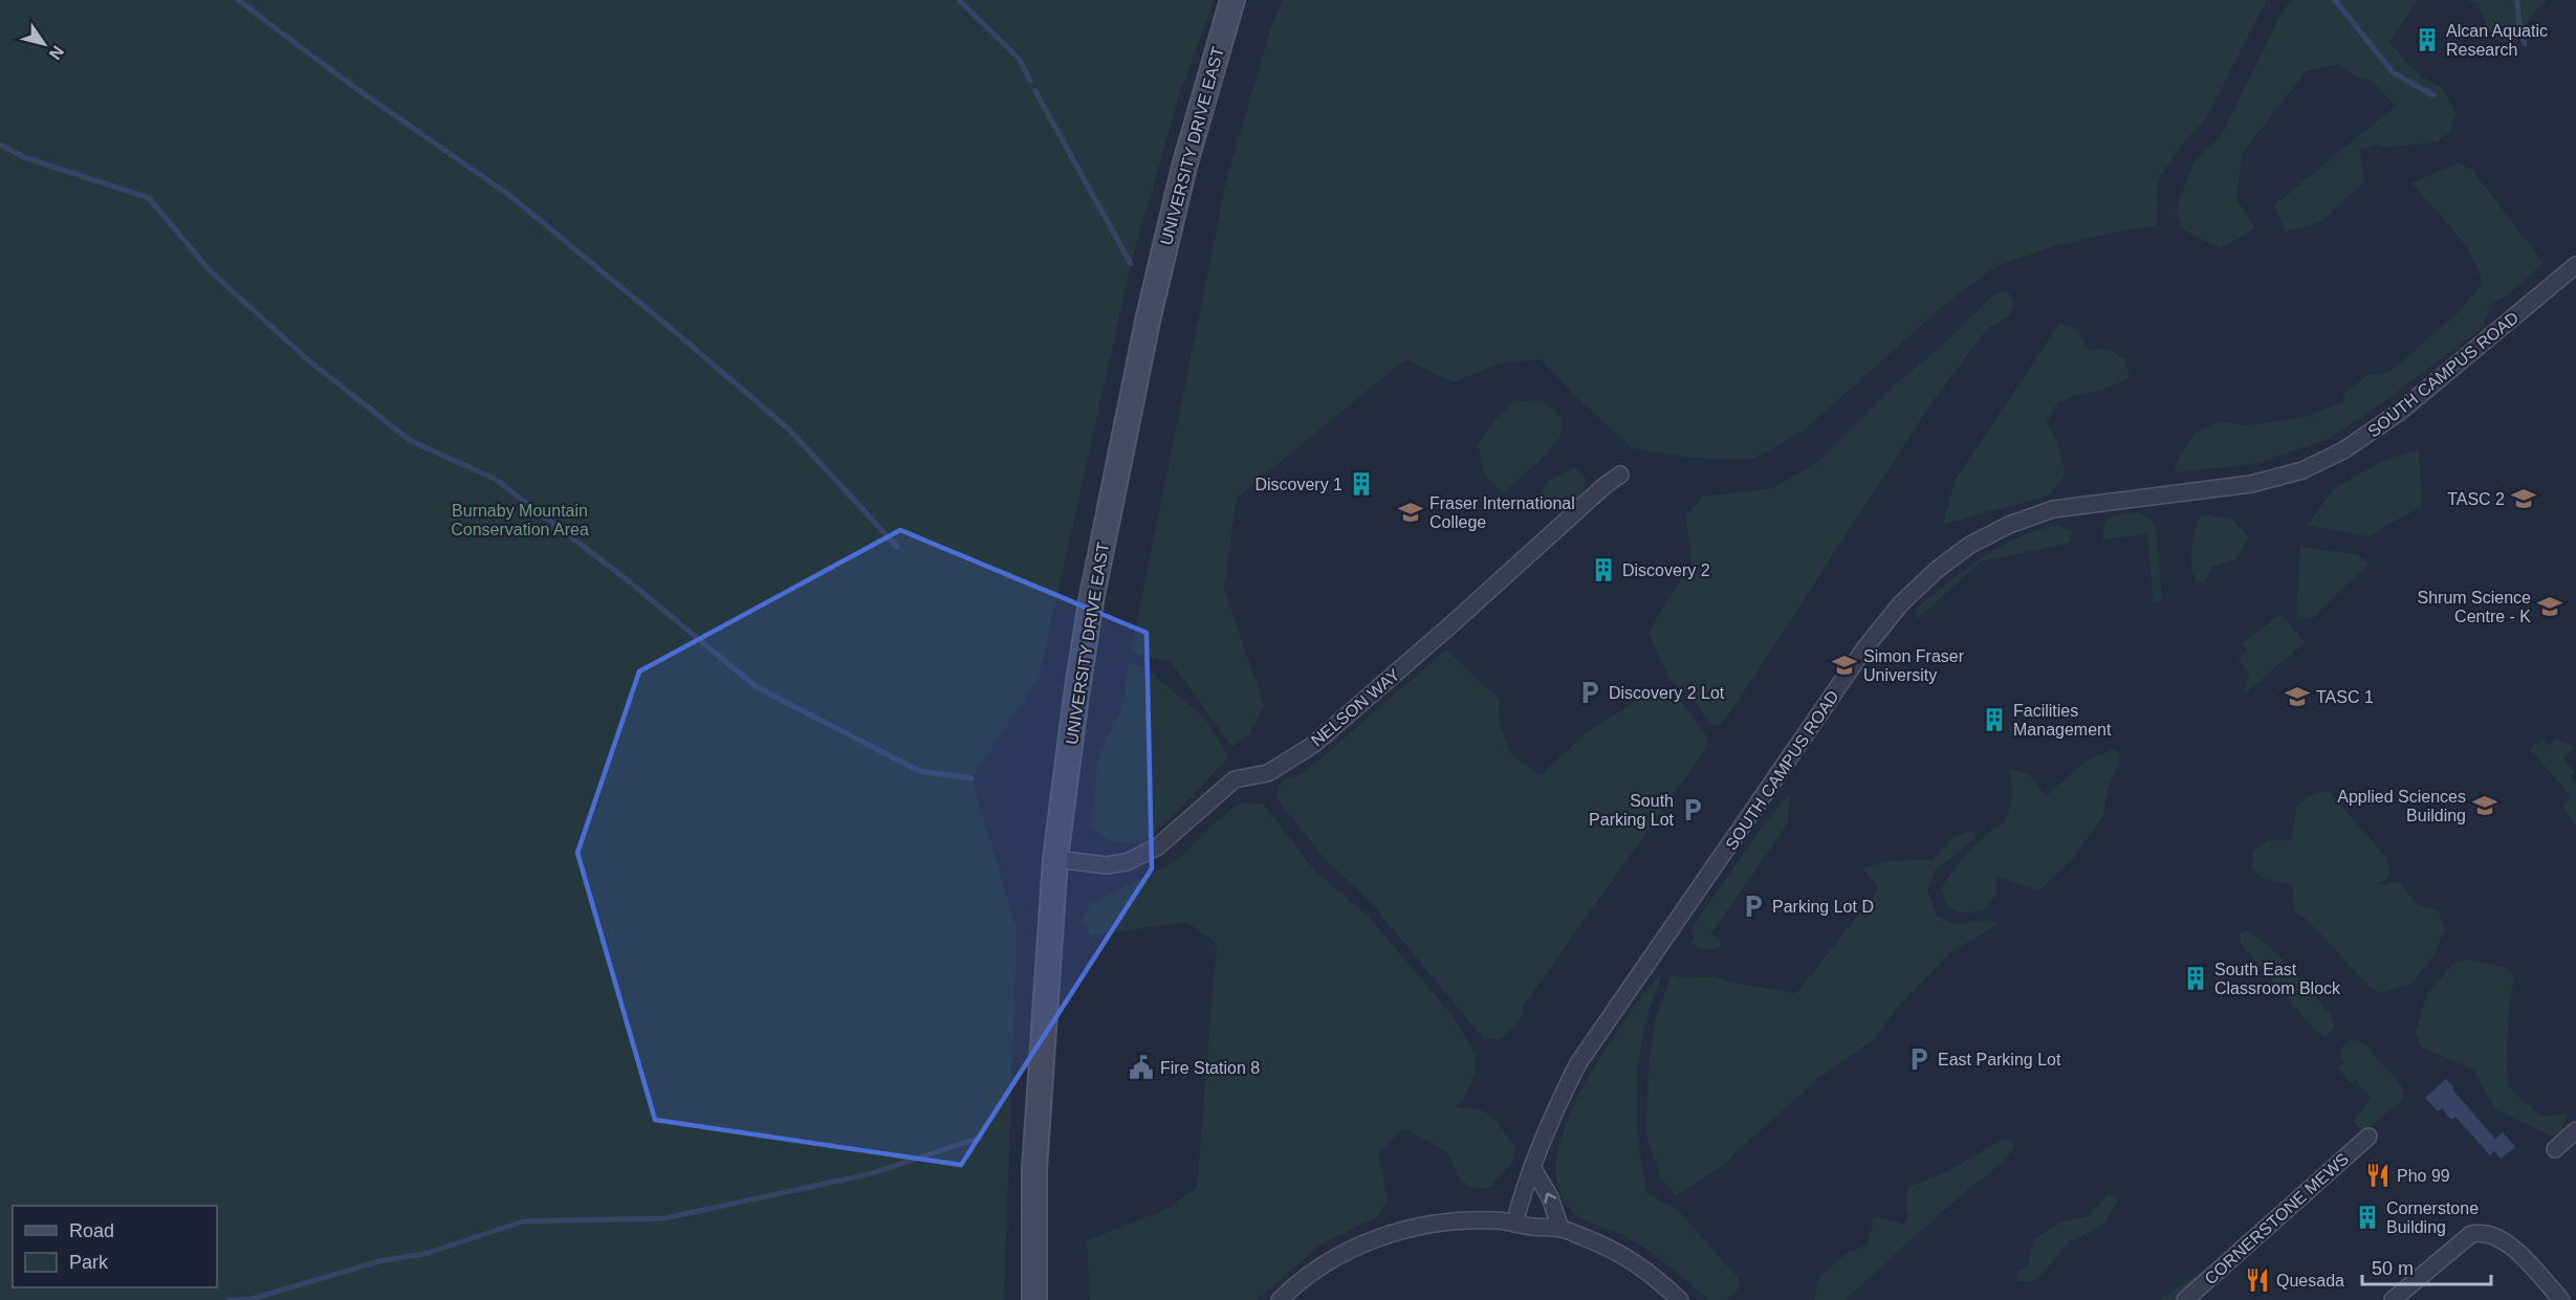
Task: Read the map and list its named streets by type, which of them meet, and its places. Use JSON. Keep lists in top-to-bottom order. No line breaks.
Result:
{"streets":{"street":["UNIVERSITY DRIVE EAST","SOUTH CAMPUS ROAD","NELSON WAY","CORNERSTONE MEWS"]},"crossings":[["UNIVERSITY DRIVE EAST","NELSON WAY"]],"parks":["Burnaby Mountain Conservation Area"],"places":{"building":["Alcan Aquatic Research","Discovery 1","Discovery 2","Facilities Management","South East Classroom Block","Cornerstone Building"],"school or university":["TASC 2","Fraser International College","Shrum Science Centre - K","Simon Fraser University","TASC 1","Applied Sciences Building"],"parking":["Discovery 2 Lot","South Parking Lot","Parking Lot D","East Parking Lot"],"public building":["Fire Station 8"],"restaurant":["Pho 99","Quesada"]},"legend":["Road","Park"],"scale_bar":"50 m","north":"bottom right"}
